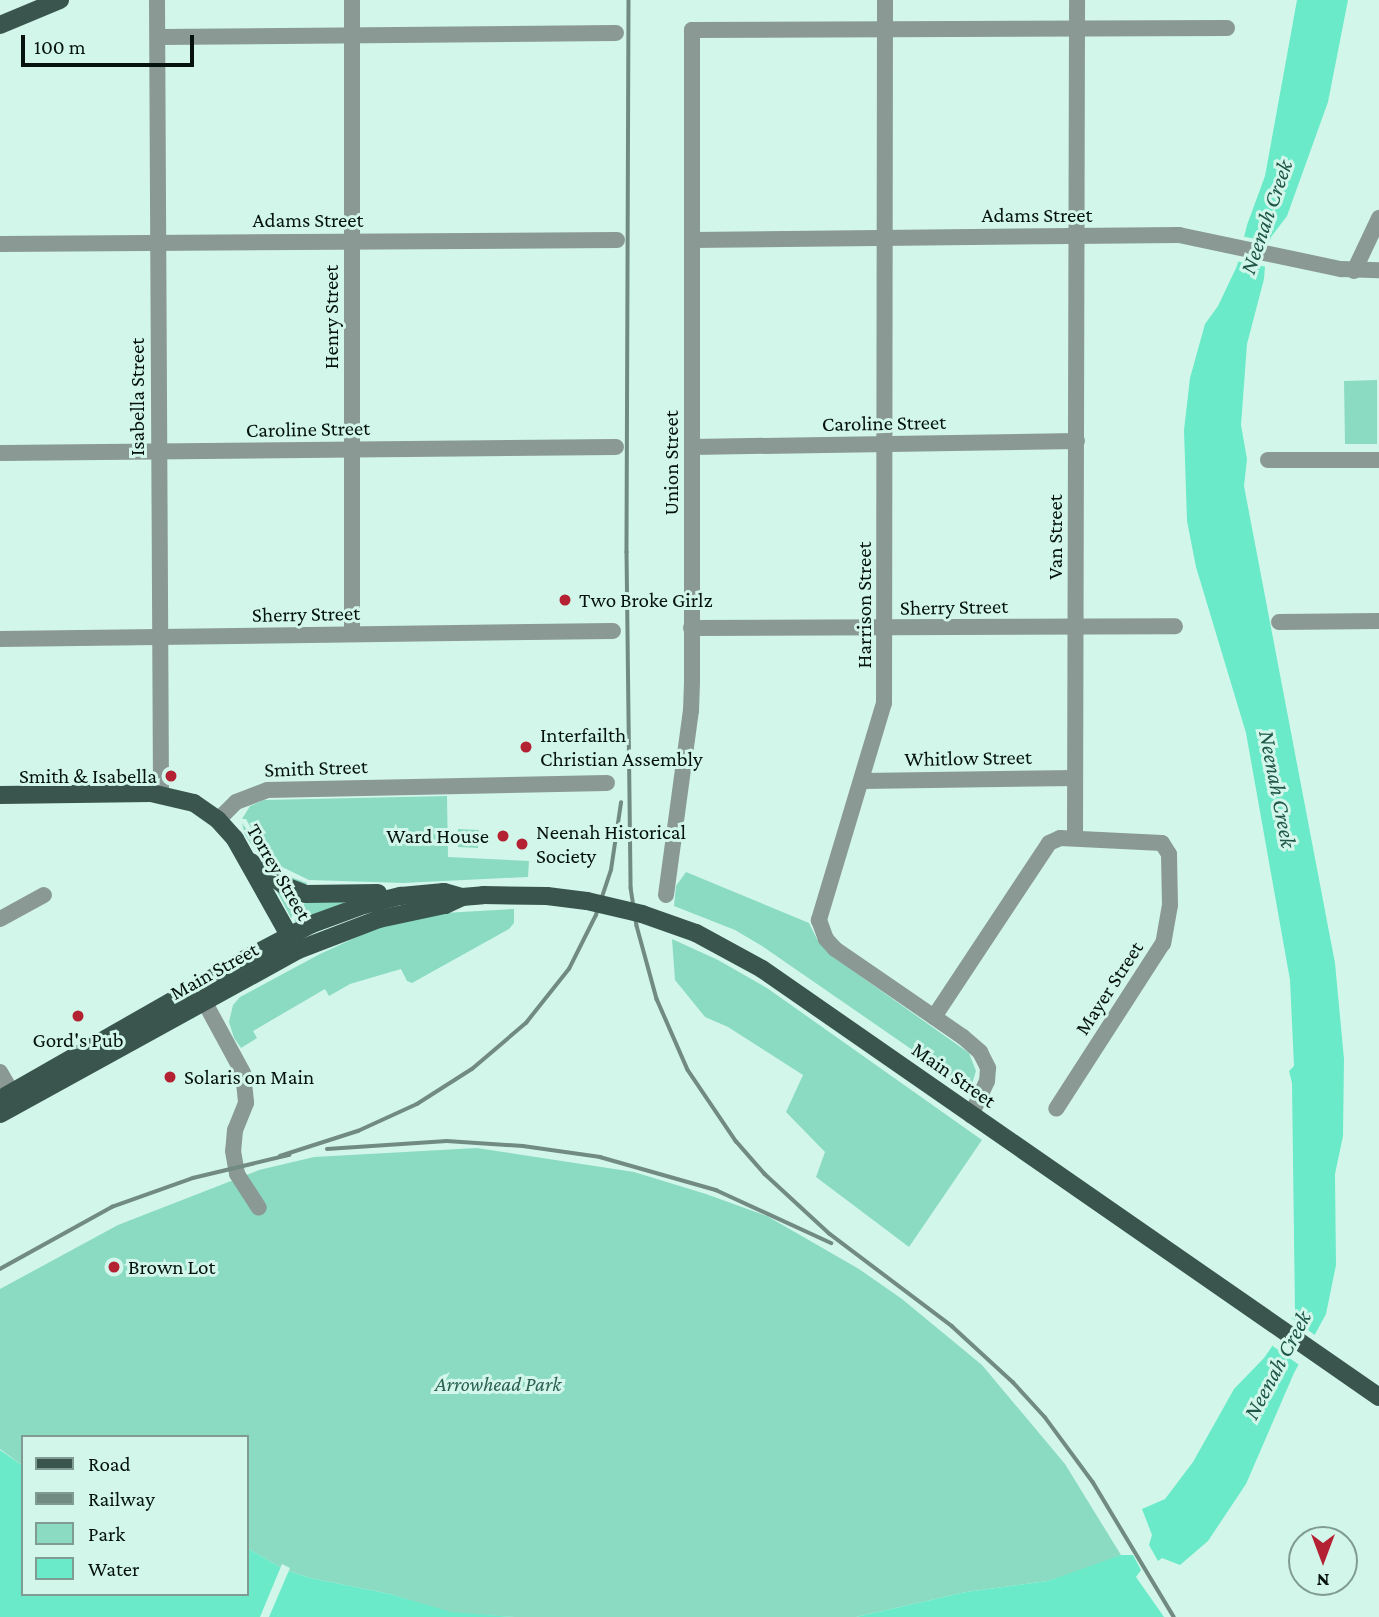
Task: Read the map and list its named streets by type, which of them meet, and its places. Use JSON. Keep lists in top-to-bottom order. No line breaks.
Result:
{"streets":{"main road":["Torrey Street","Main Street"],"street":["Adams Street","Henry Street","Isabella Street","Caroline Street","Union Street","Van Street","Harrison Street","Sherry Street","Whitlow Street","Smith Street","Mayer Street"]},"crossings":[["Adams Street","Henry Street"],["Adams Street","Isabella Street"],["Adams Street","Union Street"],["Adams Street","Van Street"],["Adams Street","Harrison Street"],["Henry Street","Caroline Street"],["Henry Street","Sherry Street"],["Isabella Street","Caroline Street"],["Isabella Street","Sherry Street"],["Caroline Street","Union Street"],["Caroline Street","Van Street"],["Caroline Street","Harrison Street"],["Union Street","Harrison Street"],["Union Street","Sherry Street"],["Van Street","Sherry Street"],["Van Street","Whitlow Street"],["Van Street","Mayer Street"],["Harrison Street","Sherry Street"],["Harrison Street","Whitlow Street"],["Harrison Street","Main Street"],["Smith Street","Torrey Street"],["Torrey Street","Main Street"]],"water":["Neenah Creek"],"parks":["Arrowhead Park"],"places":["Two Broke Girlz","Interfailth Christian Assembly","Smith & Isabella","Ward House","Neenah Historical Society","Gord's Pub","Solaris on Main","Brown Lot"],"legend":["Road","Railway","Park","Water"],"scale_bar":"100 m","north":"bottom"}
